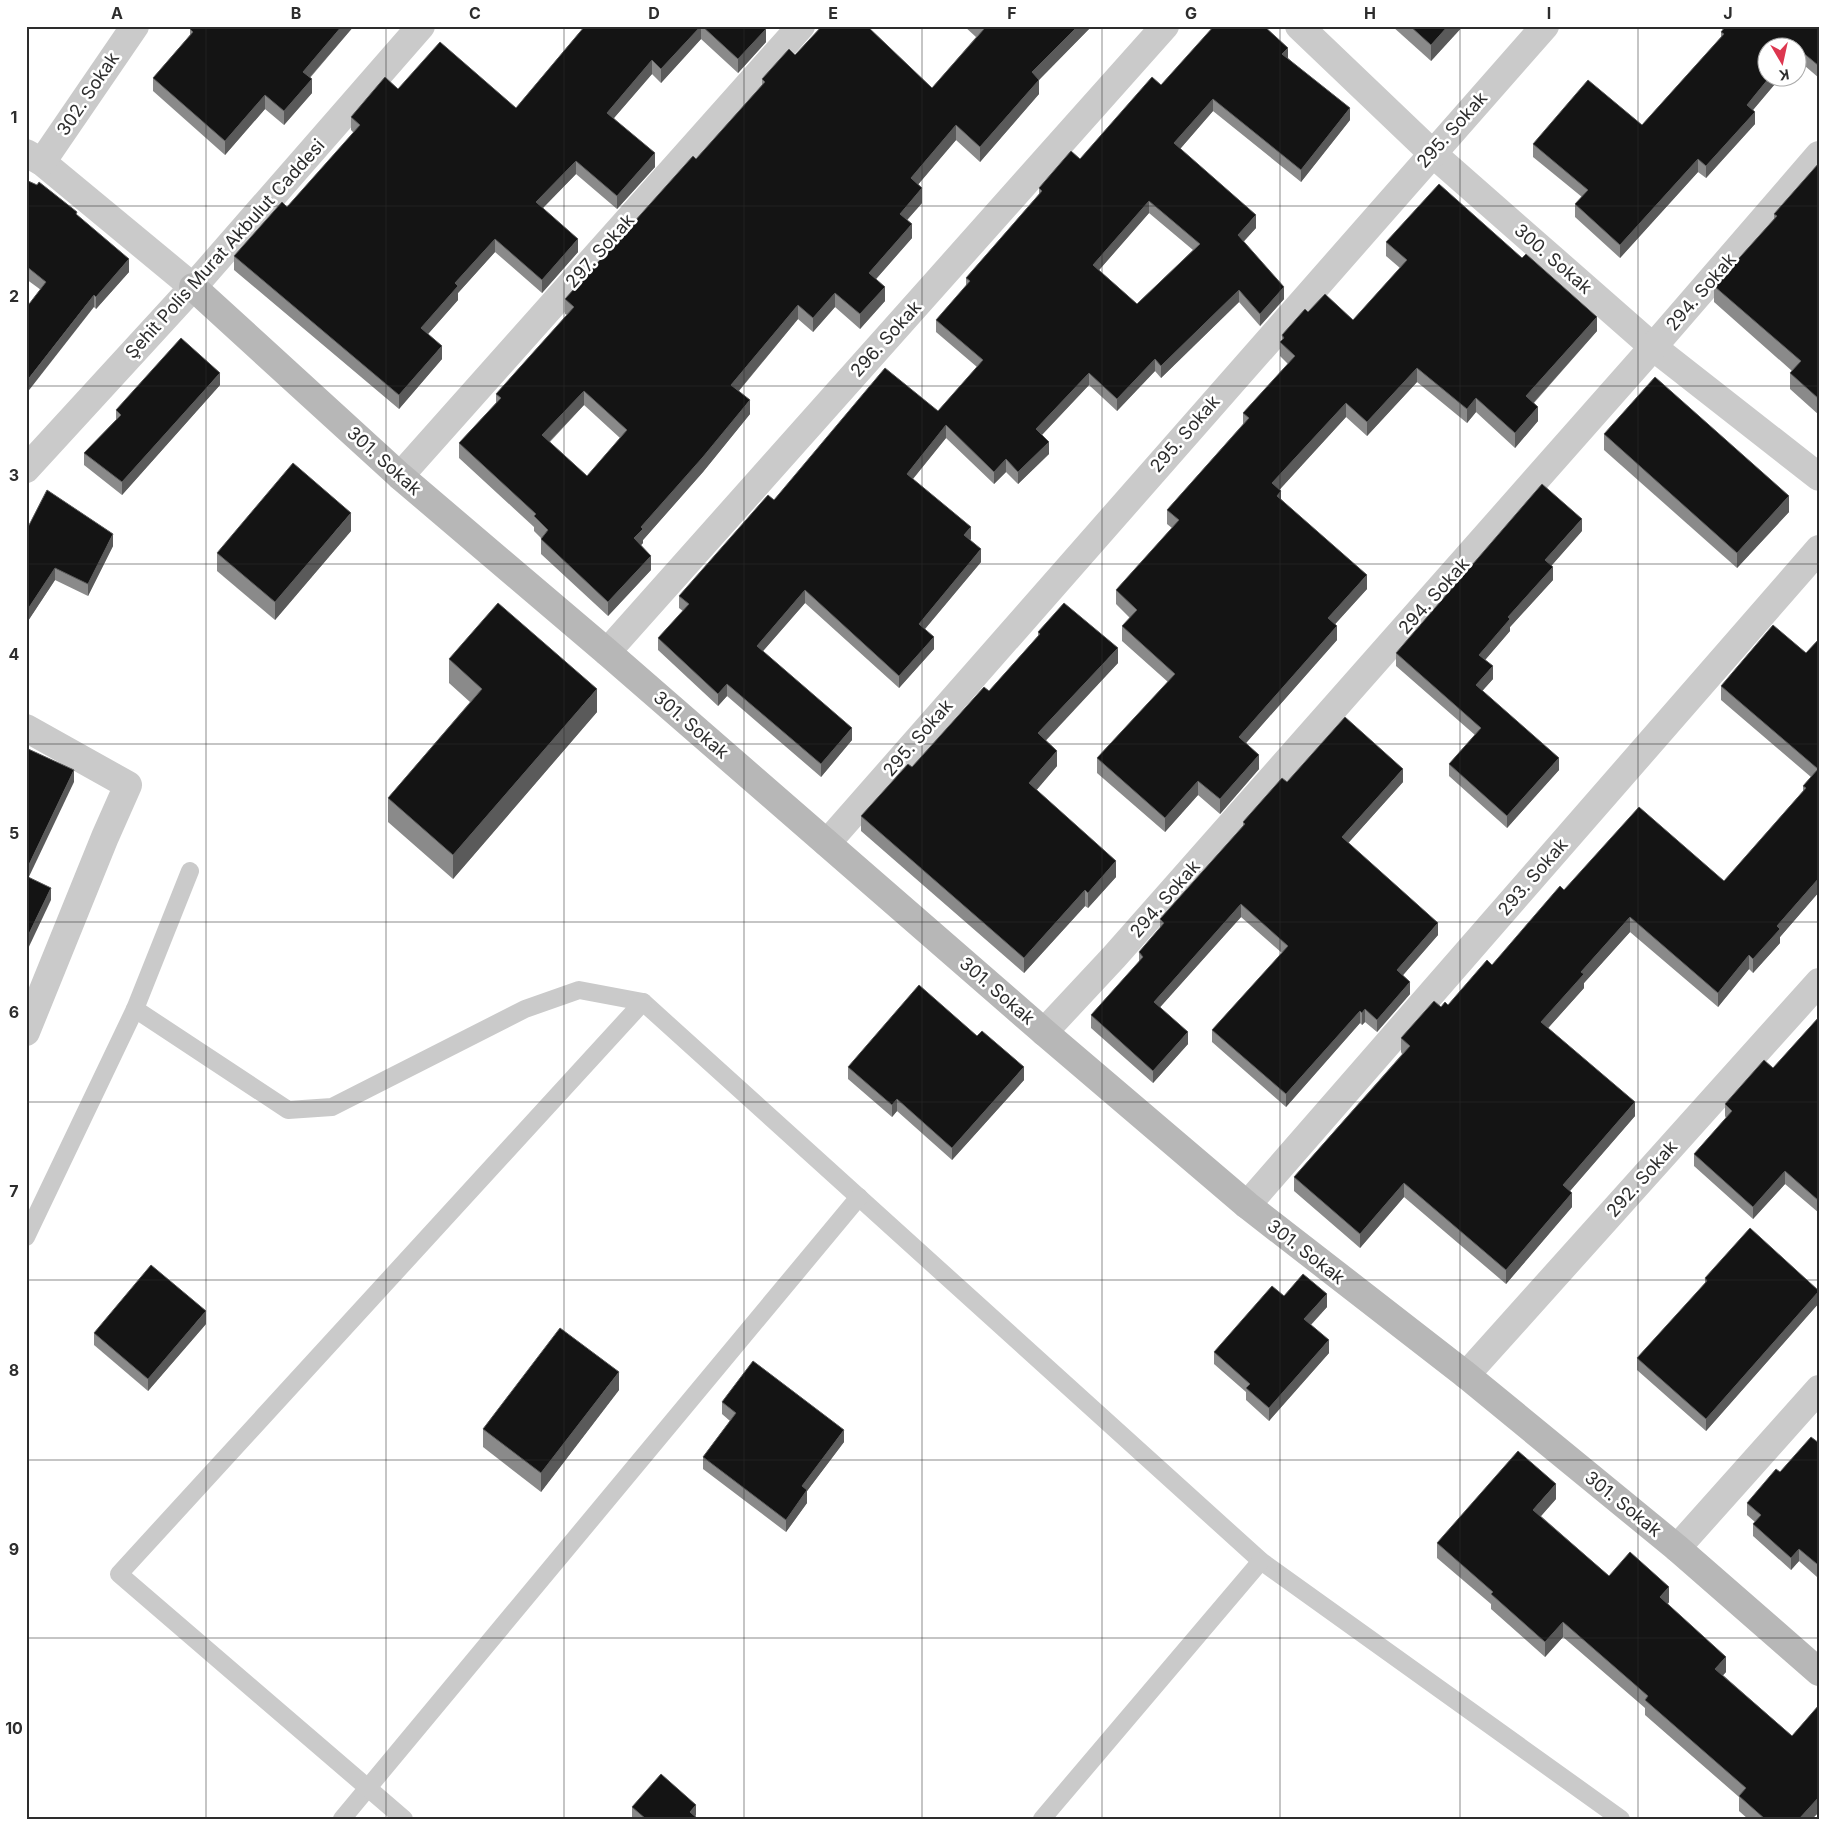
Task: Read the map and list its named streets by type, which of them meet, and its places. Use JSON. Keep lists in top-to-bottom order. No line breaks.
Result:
{"streets":{"street":["302. Sokak","295. Sokak","Şehit Polis Murat Akbulut Caddesi","297. Sokak","300. Sokak","294. Sokak","296. Sokak","301. Sokak","293. Sokak","292. Sokak"]},"crossings":[["295. Sokak","300. Sokak"],["295. Sokak","301. Sokak"],["Şehit Polis Murat Akbulut Caddesi","301. Sokak"],["297. Sokak","301. Sokak"],["300. Sokak","294. Sokak"],["294. Sokak","301. Sokak"],["296. Sokak","301. Sokak"],["301. Sokak","293. Sokak"],["301. Sokak","292. Sokak"]],"north":"bottom","grid":{"columns":["A","B","C","D","E","F","G","H","I","J"],"rows":["1","2","3","4","5","6","7","8","9","10"]}}
